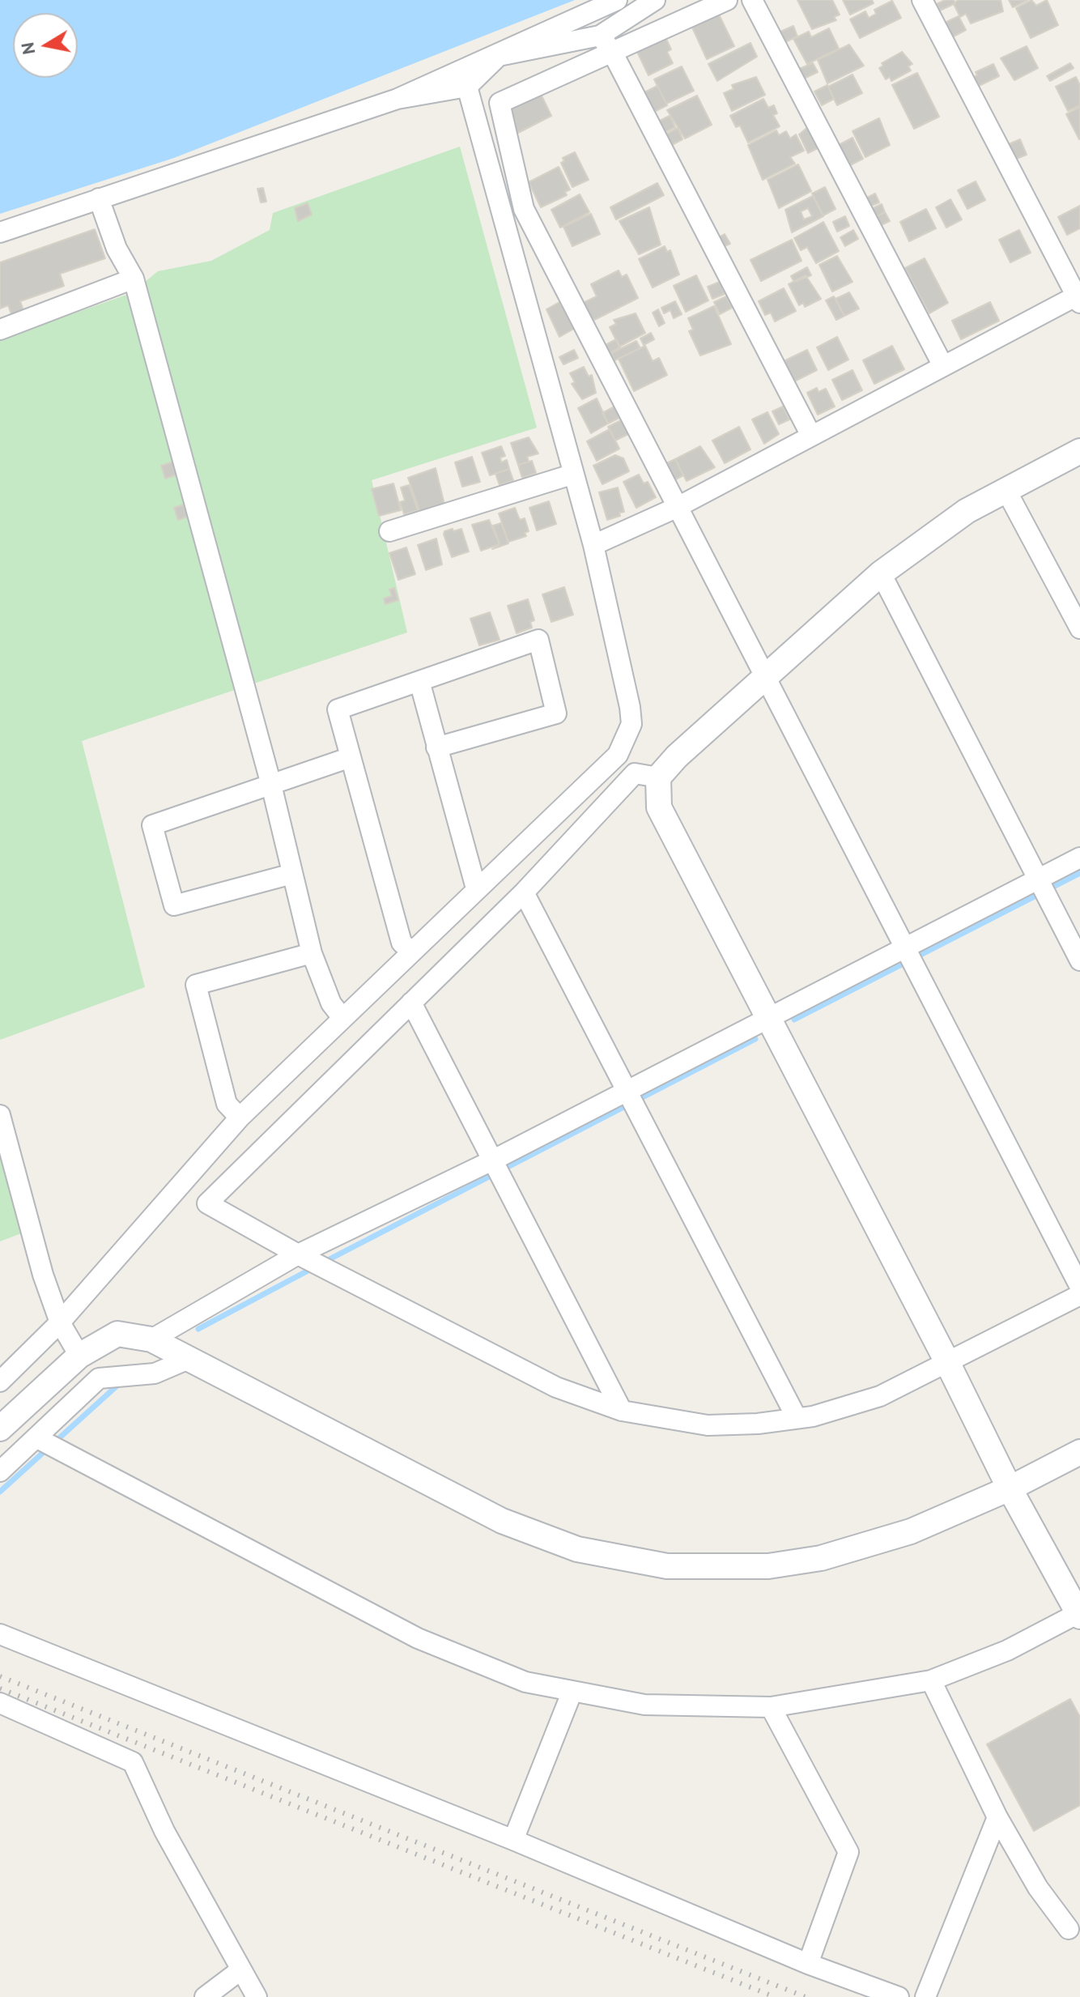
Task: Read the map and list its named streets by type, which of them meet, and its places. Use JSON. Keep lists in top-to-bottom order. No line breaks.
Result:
{"north":"left"}
